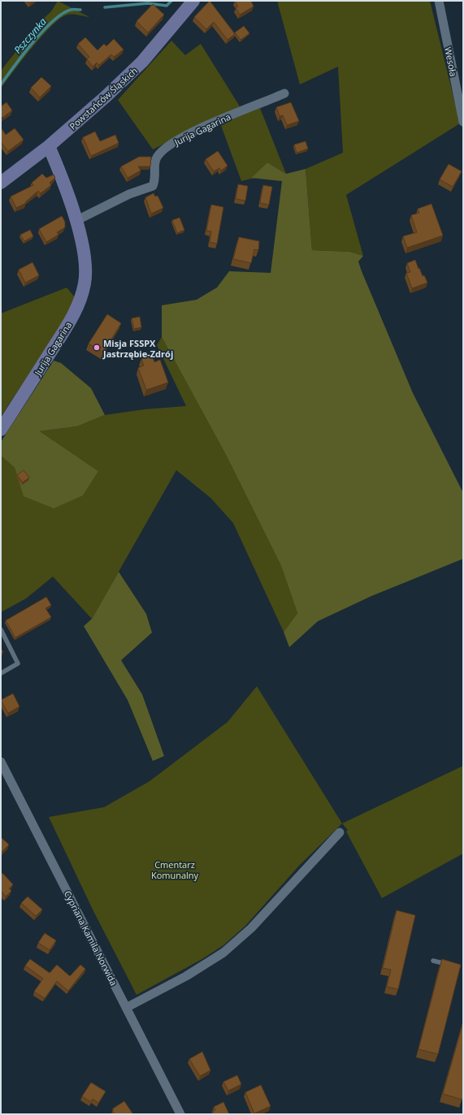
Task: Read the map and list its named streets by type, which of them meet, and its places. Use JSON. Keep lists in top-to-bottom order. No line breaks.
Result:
{"streets":{"street":["Wesoła","Powstańców Śląskich","Jurija Gagarina","Cypriana Kamila Norwida"]},"crossings":[["Powstańców Śląskich","Jurija Gagarina"]],"water":["Pszczynka"],"parks":["Cmentarz Komunalny"],"places":["Misja FSSPX Jastrzębie-Zdrój"]}
